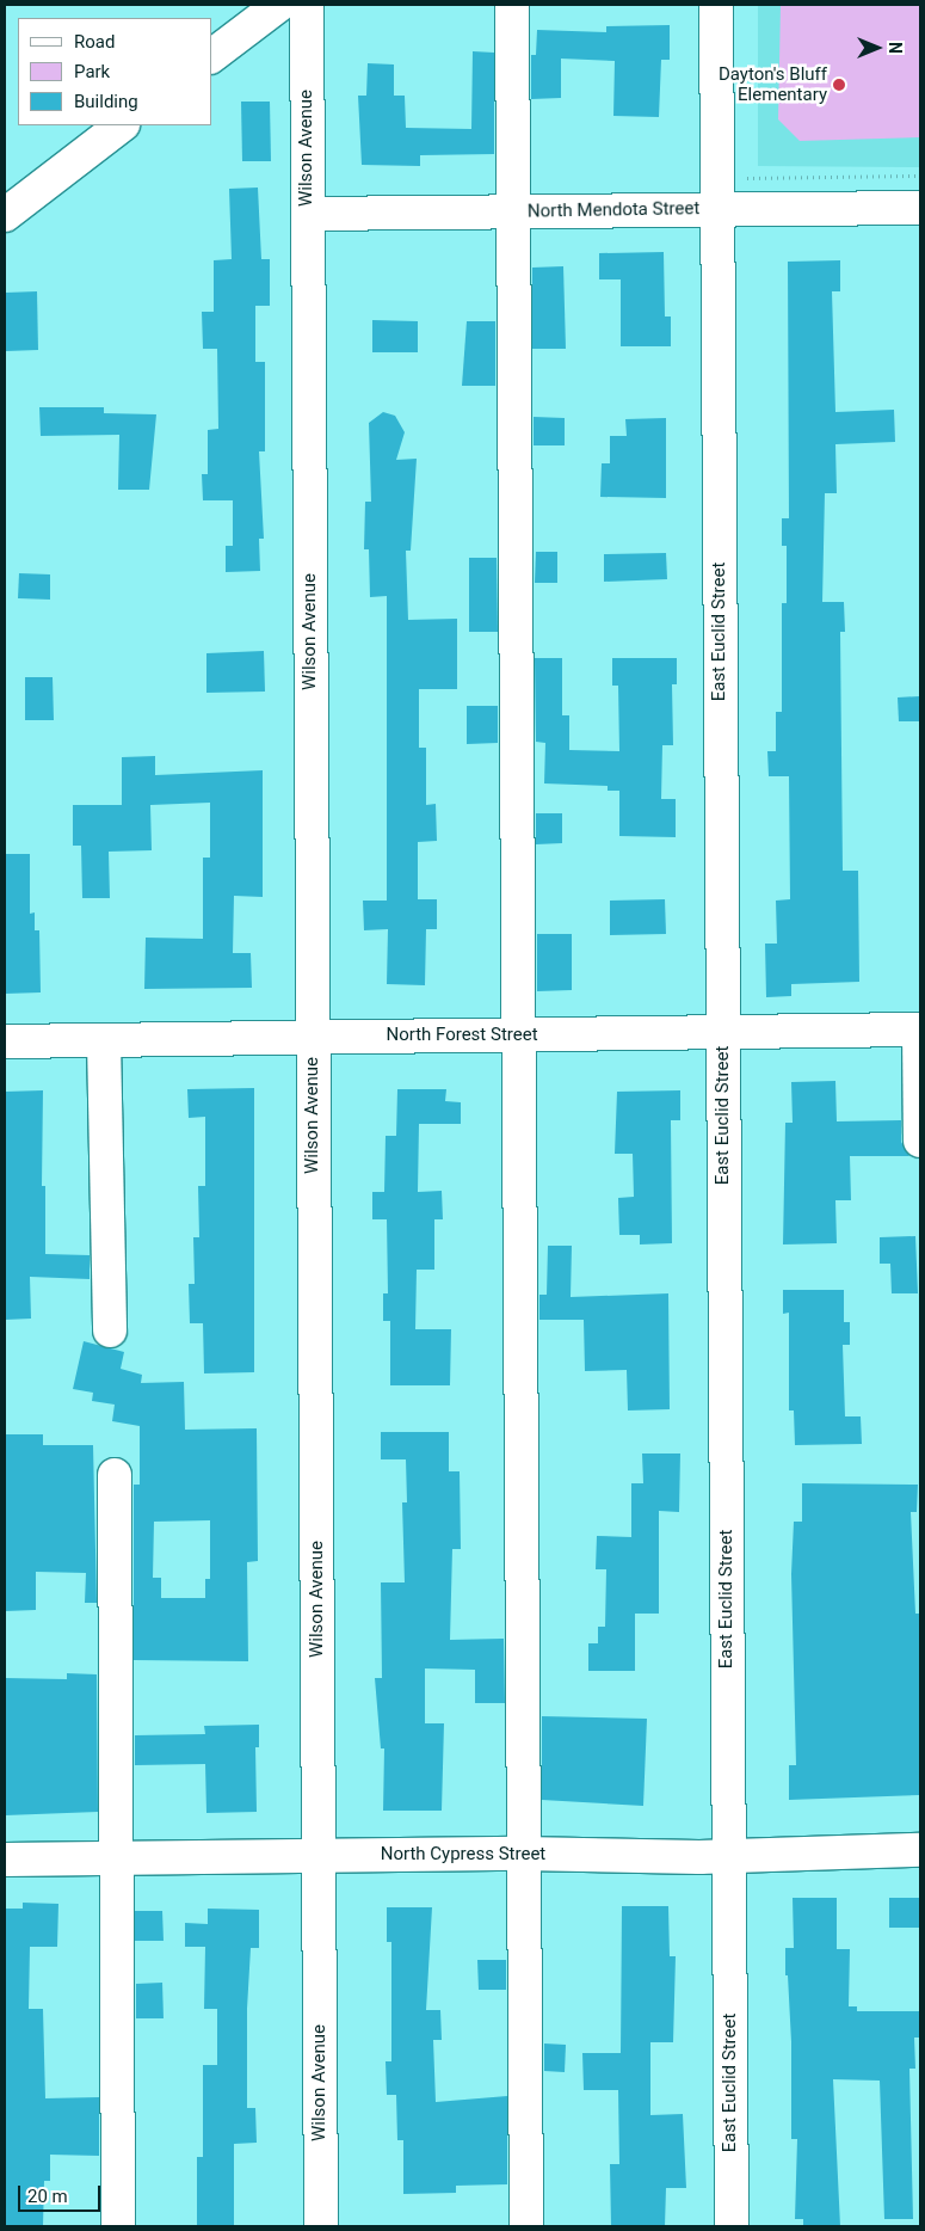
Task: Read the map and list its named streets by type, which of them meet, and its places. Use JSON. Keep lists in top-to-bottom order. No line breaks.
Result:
{"streets":{"street":["Wilson Avenue","North Mendota Street","East Euclid Street","North Forest Street","North Cypress Street"]},"crossings":[["Wilson Avenue","North Mendota Street"],["Wilson Avenue","North Forest Street"],["Wilson Avenue","North Cypress Street"],["North Mendota Street","East Euclid Street"],["East Euclid Street","North Forest Street"],["East Euclid Street","North Cypress Street"]],"places":["Dayton's Bluff Elementary"],"legend":["Road","Park","Building"],"scale_bar":"20 m","north":"right"}
